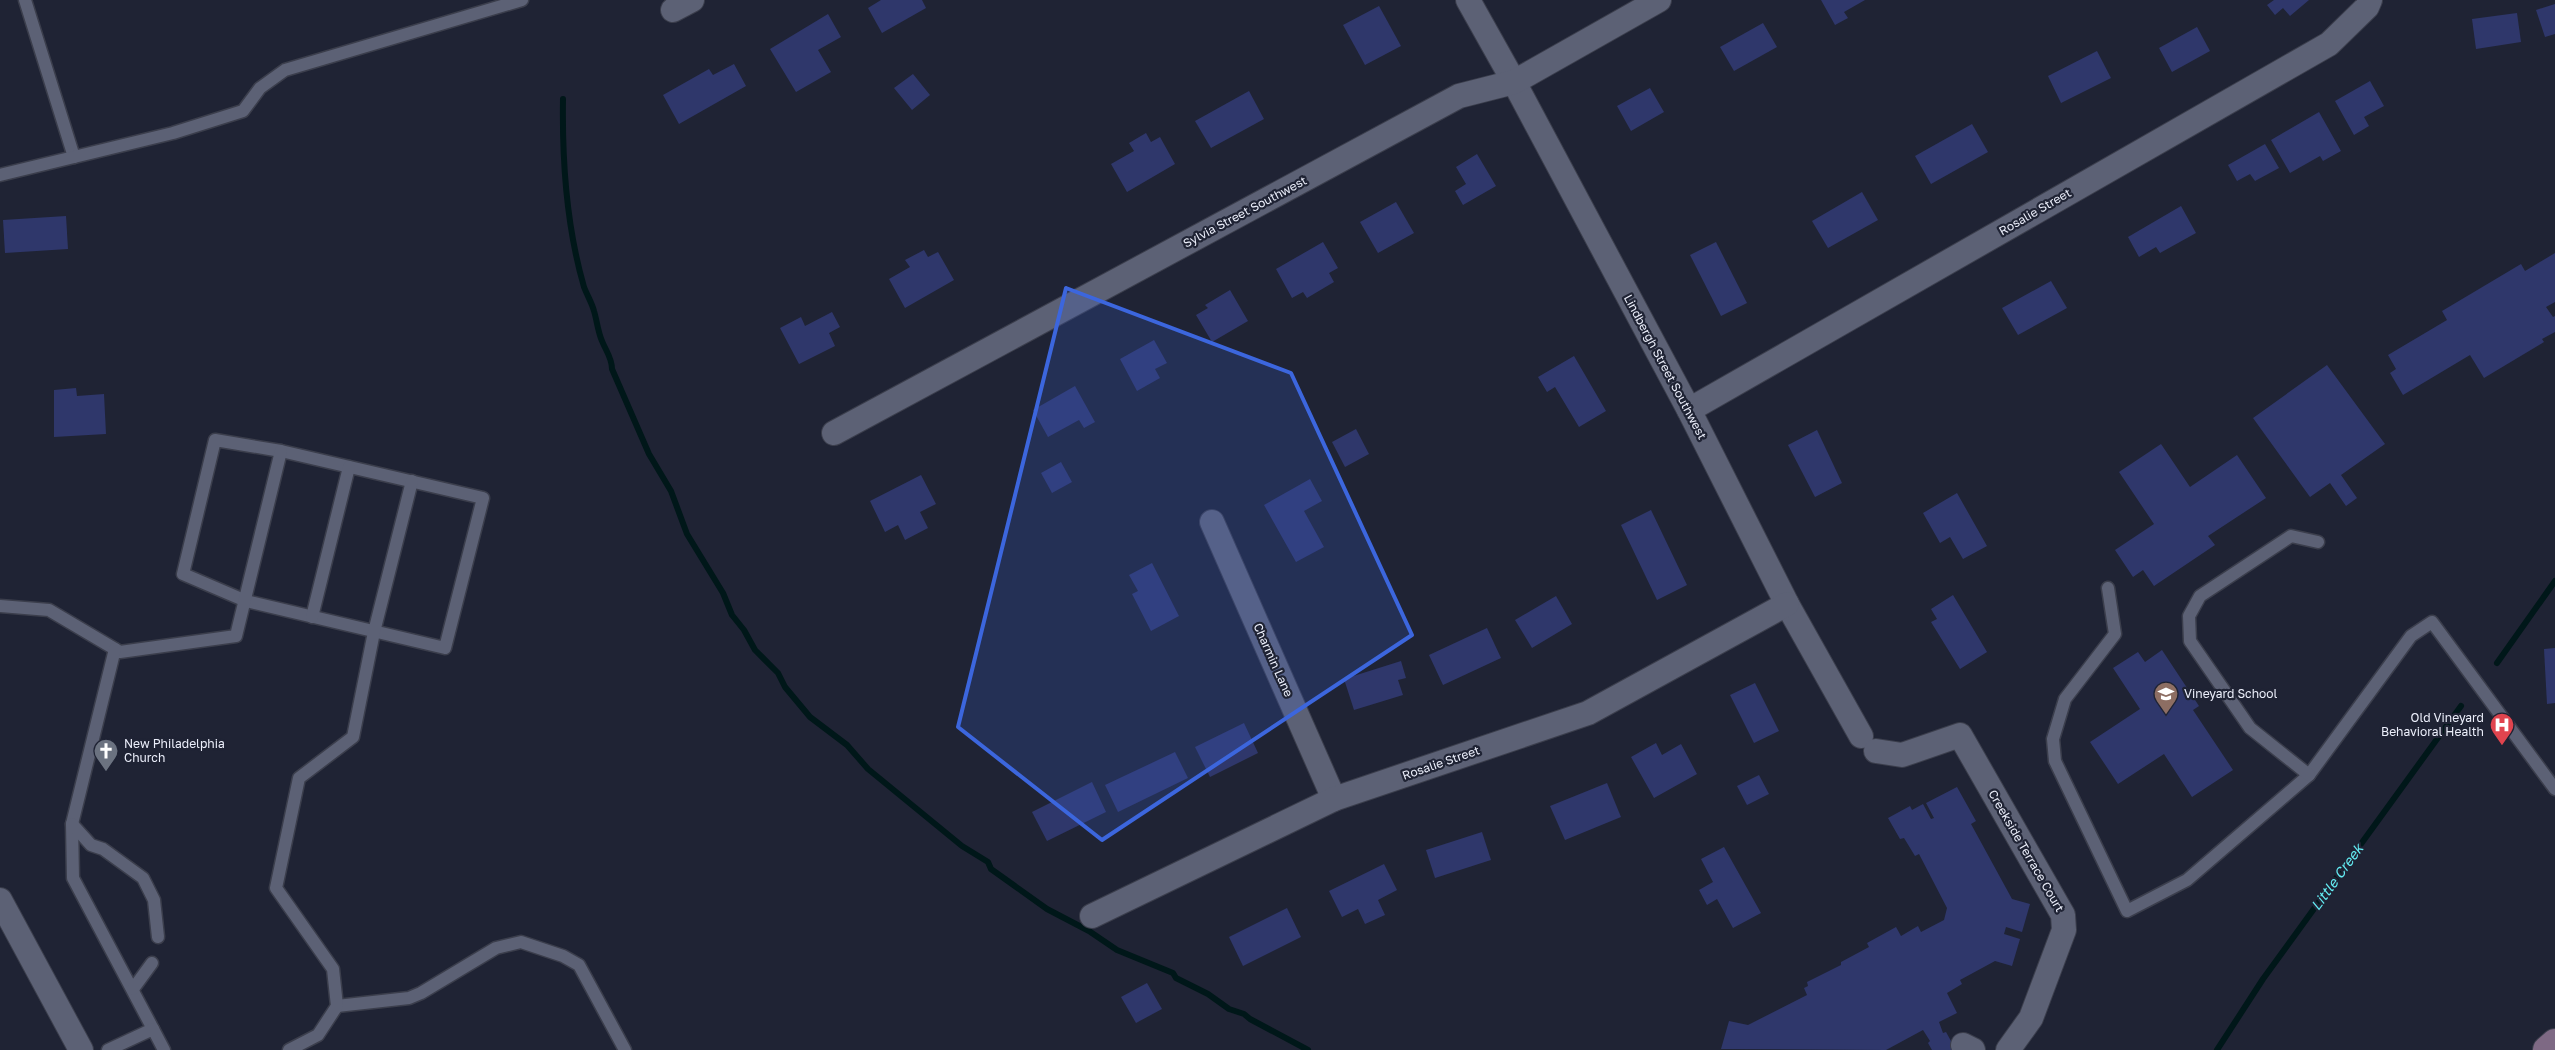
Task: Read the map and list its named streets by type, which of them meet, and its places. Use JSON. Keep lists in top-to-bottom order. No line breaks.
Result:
{"streets":{"street":["Sylvia Street Southwest","Rosalie Street","Lindbergh Street Southwest","Charmin Lane","Creekside Terrace Court"]},"crossings":[["Sylvia Street Southwest","Lindbergh Street Southwest"],["Rosalie Street","Lindbergh Street Southwest"],["Rosalie Street","Charmin Lane"],["Lindbergh Street Southwest","Creekside Terrace Court"]],"water":["Little Creek"],"places":{"school or university":["Vineyard School"],"hospital":["Old Vineyard Behavioral Health"],"church":["New Philadelphia Church"]}}
